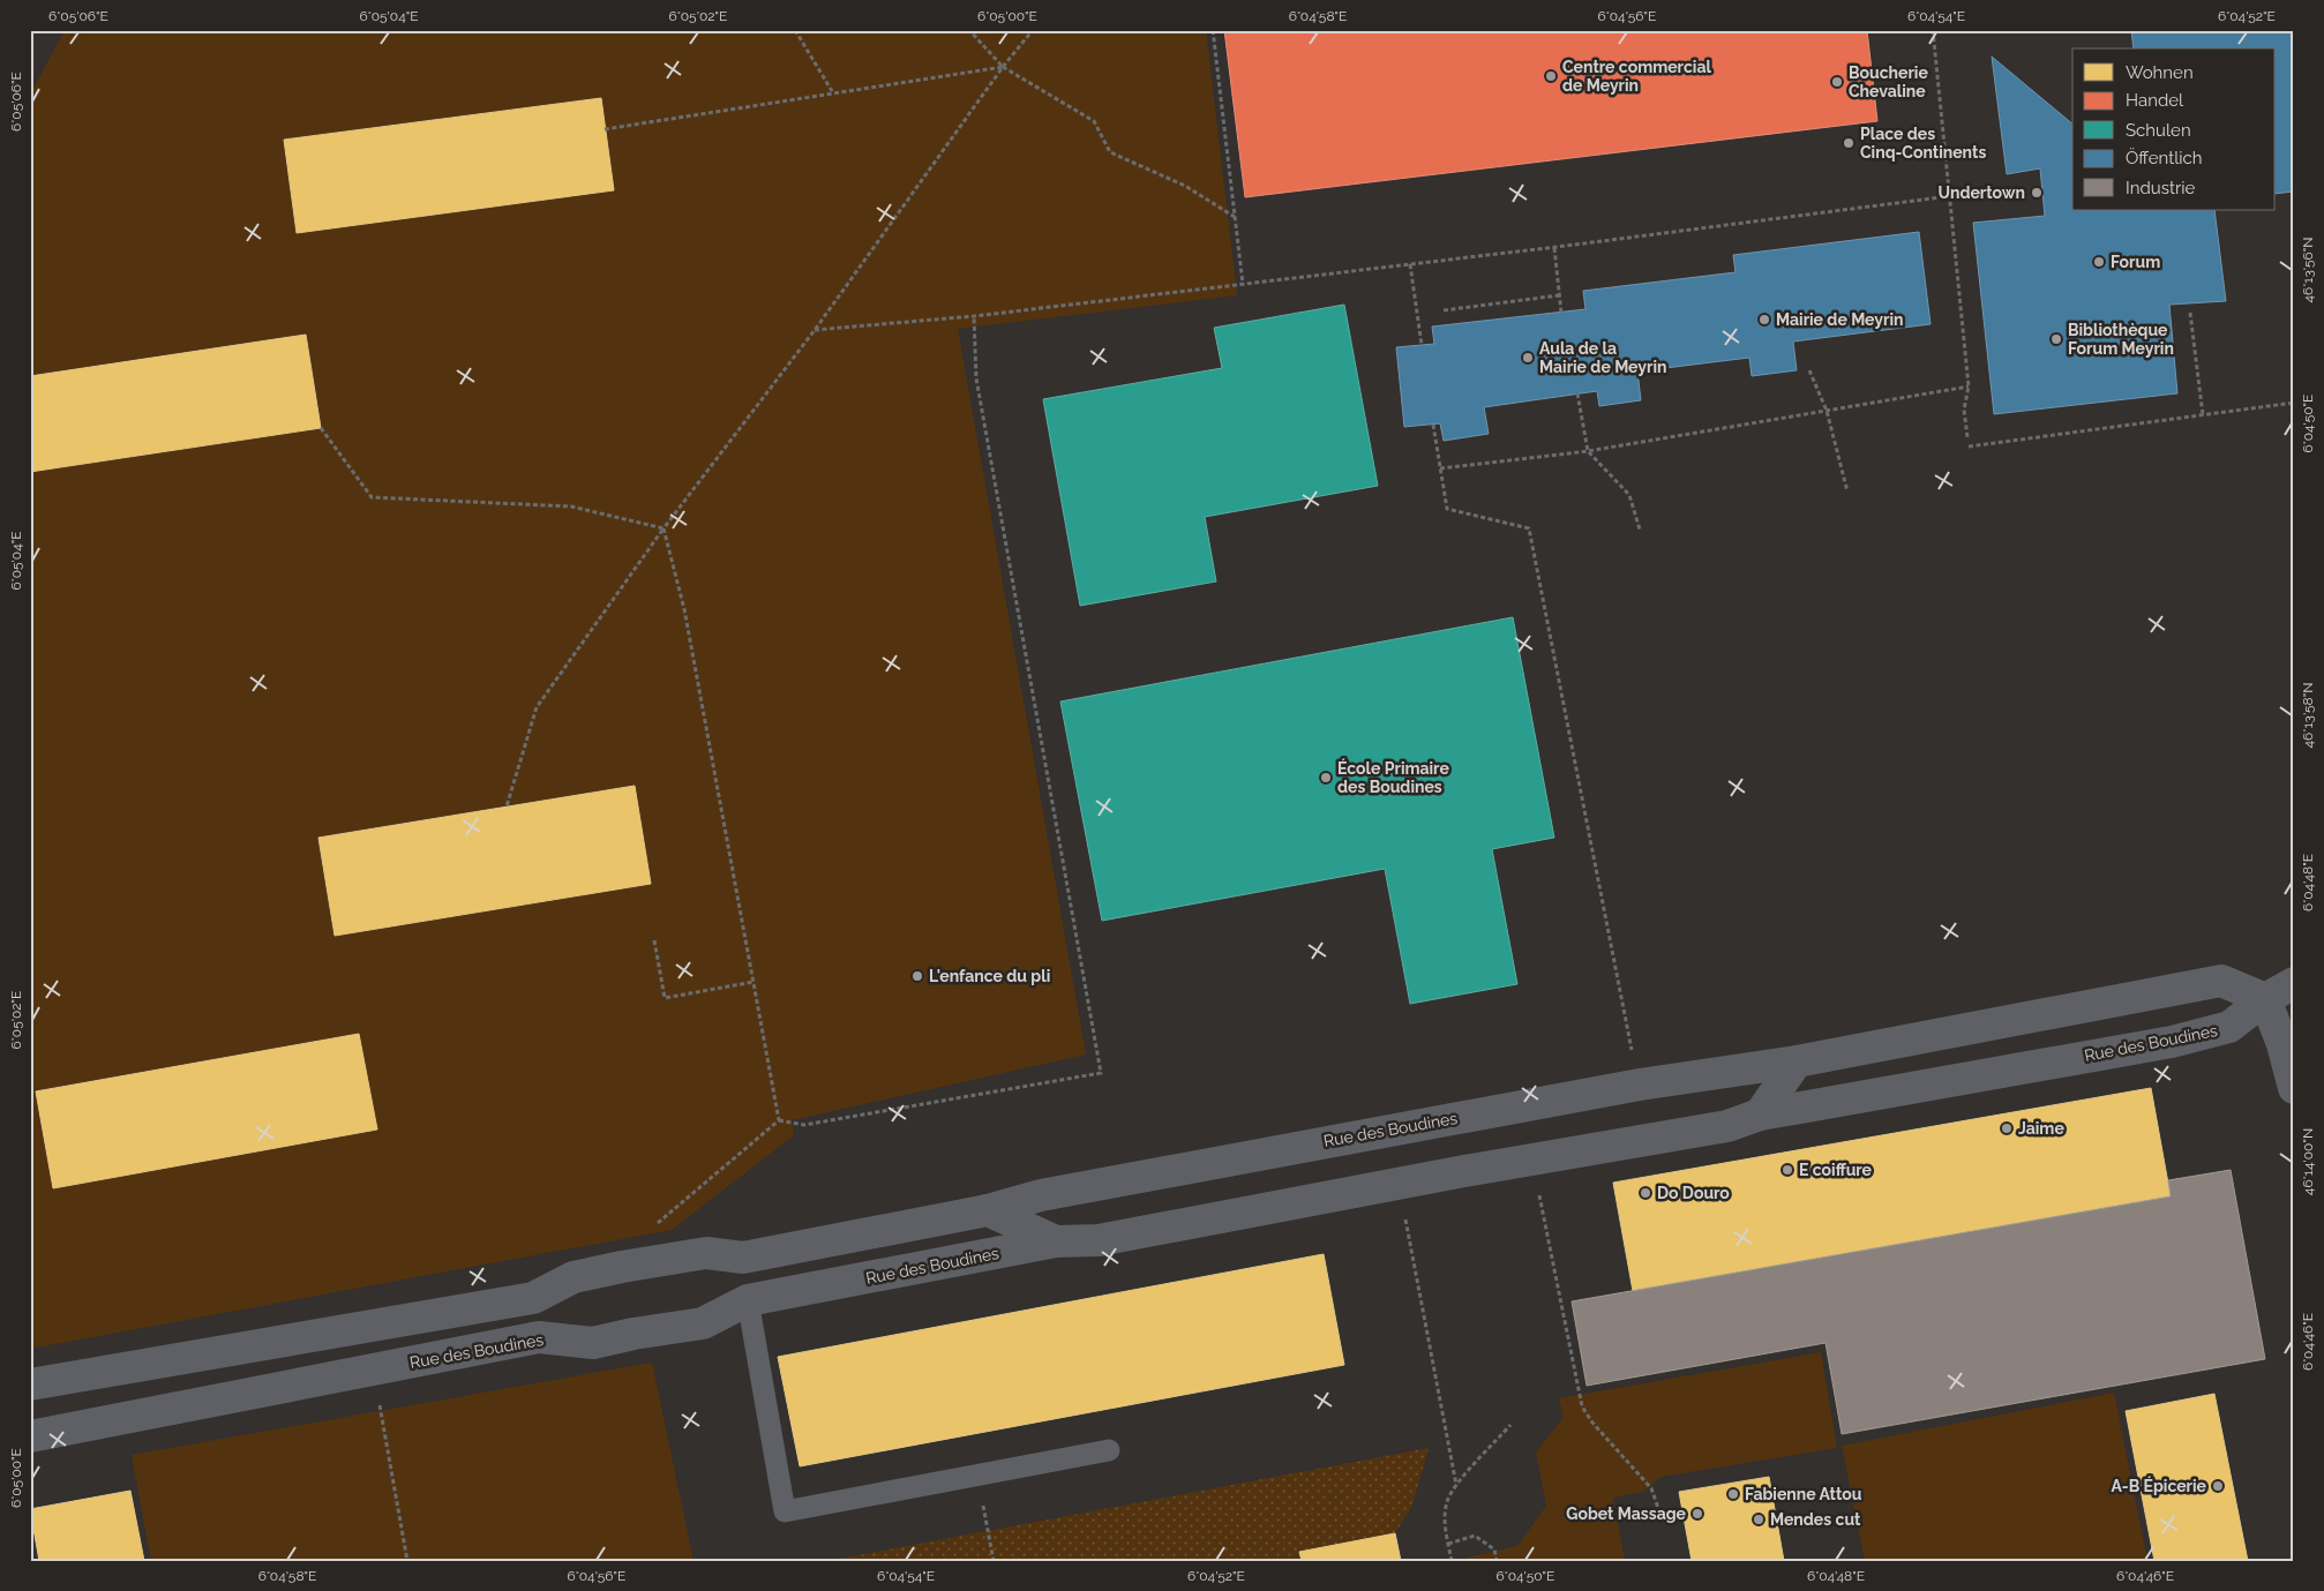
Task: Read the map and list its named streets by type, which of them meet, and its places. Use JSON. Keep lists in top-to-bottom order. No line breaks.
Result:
{"streets":{"street":["Rue des Boudines"]},"places":["Centre commercial de Meyrin","Boucherie Chevaline","Place des Cinq-Continents","Undertown","Forum","Mairie de Meyrin","Bibliothèque Forum Meyrin","Aula de la Mairie de Meyrin","École Primaire des Boudines","L'enfance du pli","Jaime","E coiffure","Do Douro","A-B Épicerie","Fabienne Attou","Gobet Massage","Mendes cut"],"legend":["Wohnen","Handel","Schulen","Öffentlich","Industrie"],"coordinates":["6°05'06\"E","6°05'04\"E","6°05'02\"E","6°05'00\"E","6°04'58\"E","6°04'56\"E","6°04'54\"E","6°04'52\"E","46°13'56\"N","6°04'50\"E","46°13'58\"N","6°04'48\"E","46°14'00\"N","6°04'46\"E"]}
